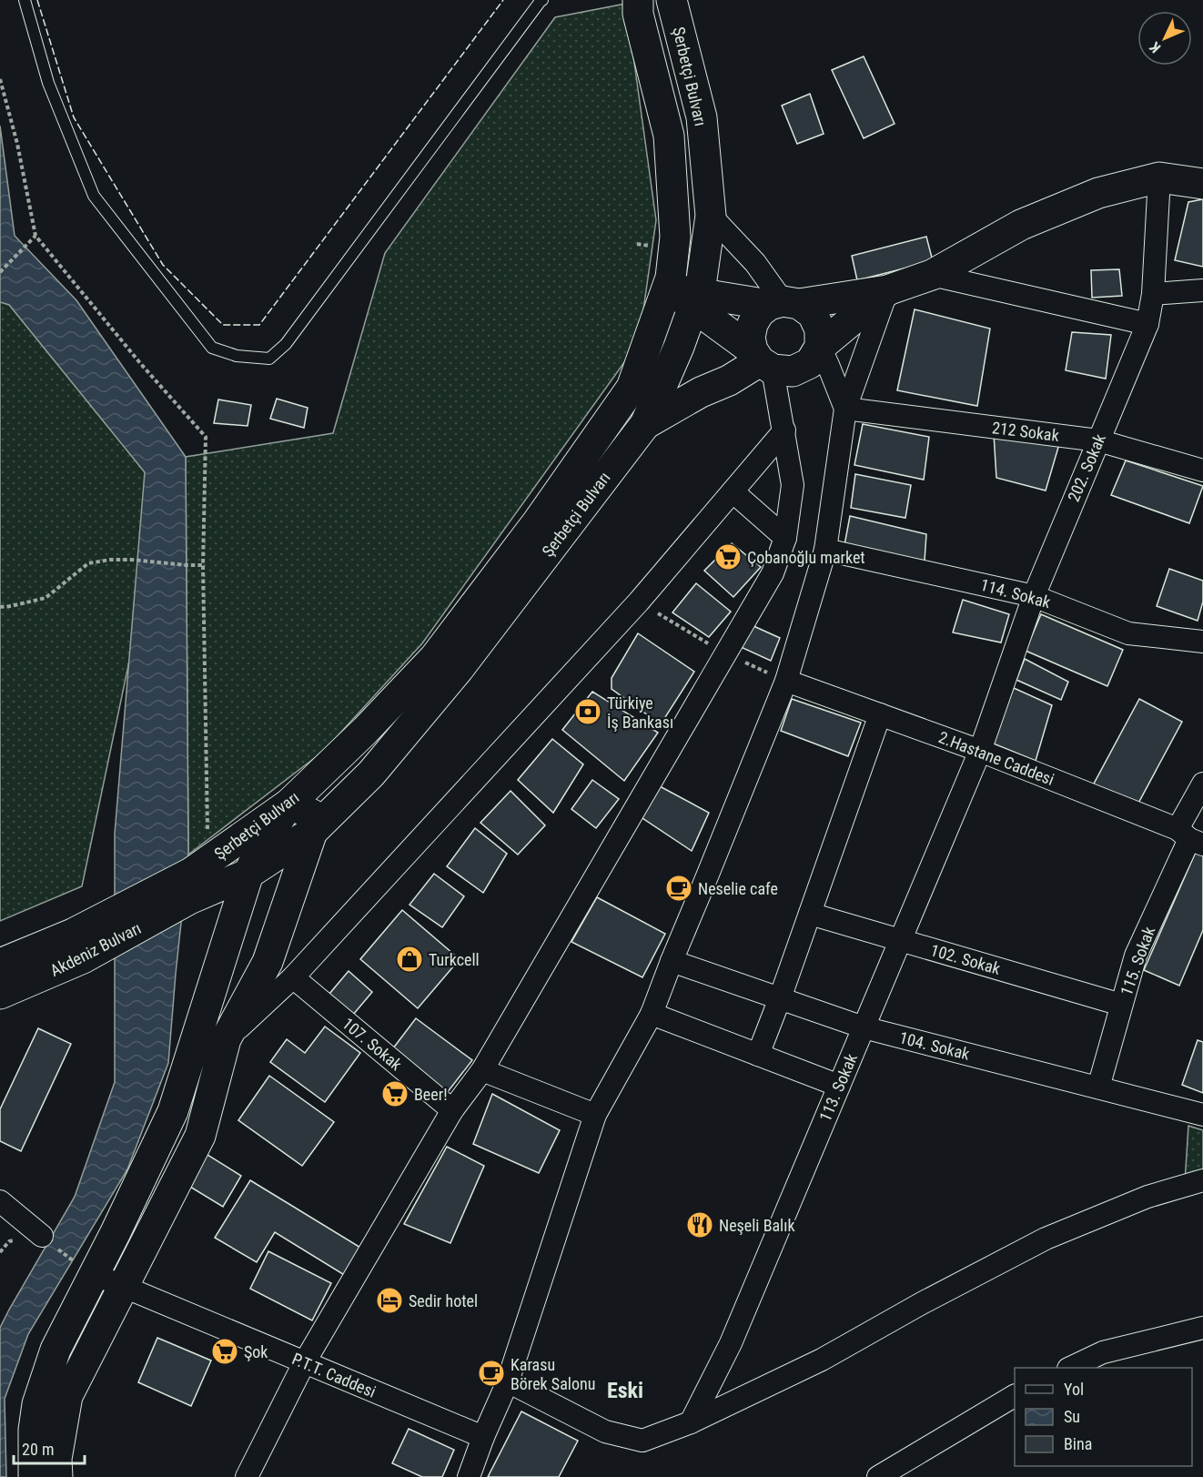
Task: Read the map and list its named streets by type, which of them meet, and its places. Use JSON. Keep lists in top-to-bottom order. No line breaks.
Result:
{"streets":{"main road":["Şerbetçi Bulvarı","Akdeniz Bulvarı"],"street":["212 Sokak","202. Sokak","114. Sokak","2.Hastane Caddesi","102. Sokak","115. Sokak","107. Sokak","104. Sokak","113. Sokak","P.T.T. Caddesi"]},"crossings":[["Şerbetçi Bulvarı","Akdeniz Bulvarı"],["212 Sokak","202. Sokak"],["202. Sokak","114. Sokak"],["202. Sokak","2.Hastane Caddesi"],["202. Sokak","113. Sokak"],["2.Hastane Caddesi","115. Sokak"],["2.Hastane Caddesi","113. Sokak"],["102. Sokak","115. Sokak"],["102. Sokak","113. Sokak"],["115. Sokak","104. Sokak"],["104. Sokak","113. Sokak"]],"districts":["Eski"],"places":{"supermarket":["Çobanoğlu market","Beer!","Şok"],"bank":["Türkiye İş Bankası"],"cafe":["Neselie cafe","Karasu Börek Salonu"],"shop":["Turkcell"],"restaurant":["Neşeli Balık"],"hotel":["Sedir hotel"]},"legend":["Yol","Su","Bina"],"scale_bar":"20 m","north":"bottom left"}
